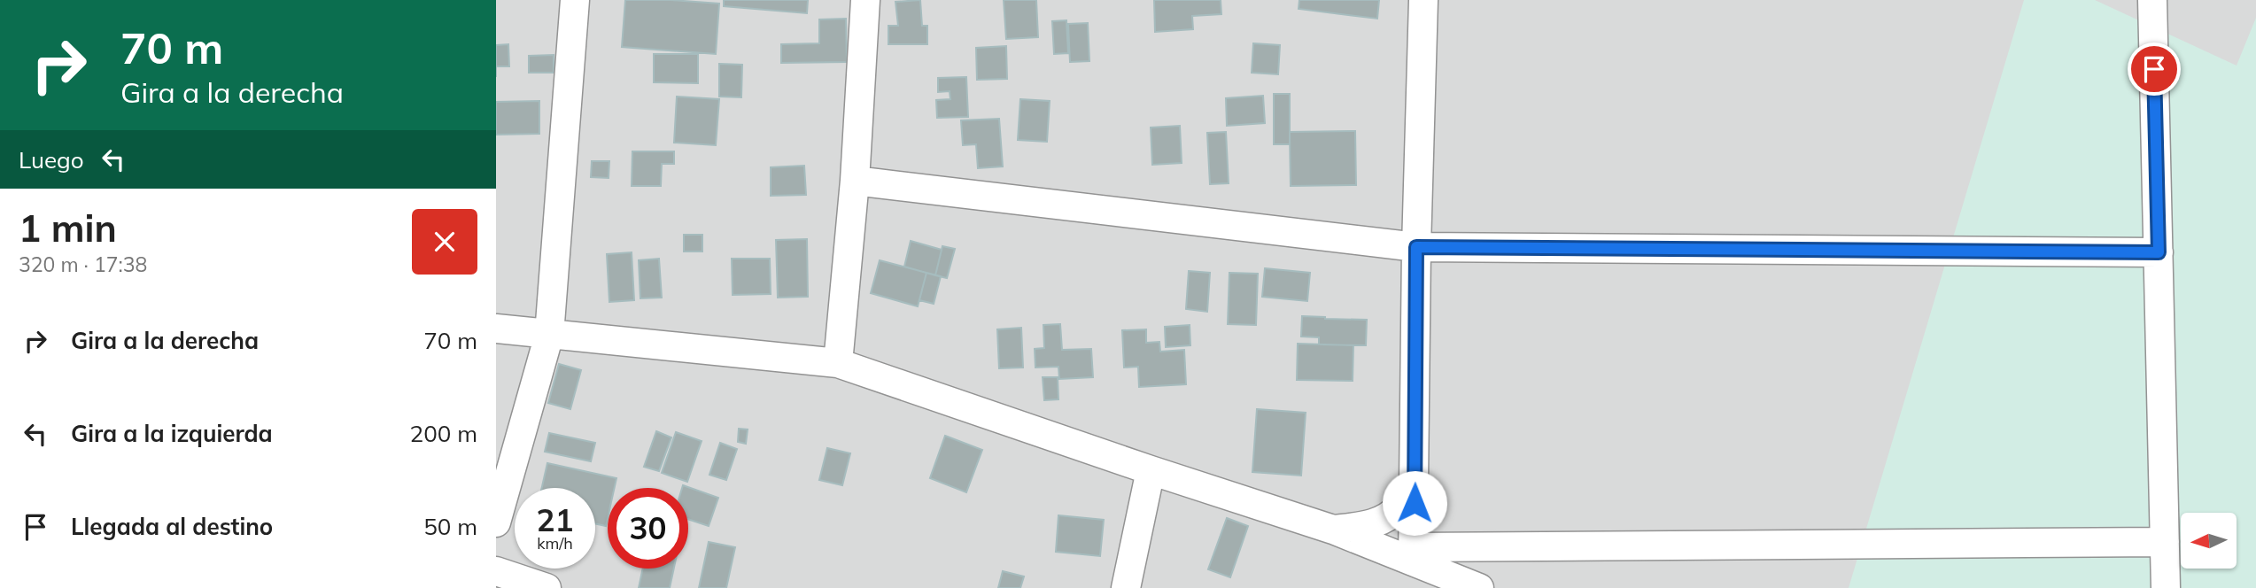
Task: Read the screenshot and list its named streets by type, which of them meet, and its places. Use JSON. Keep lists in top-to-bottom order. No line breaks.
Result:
{"north":"left","page":{"turn":["70 m","Gira a la derecha"],"then":"Luego","heading":["1 min","320 m · 17:38"],"list":[{"name":"Gira a la derecha","value":"70 m"},{"name":"Gira a la izquierda","value":"200 m"},{"name":"Llegada al destino","value":"50 m"}],"speed":"21 km/h","limit":"30"}}
